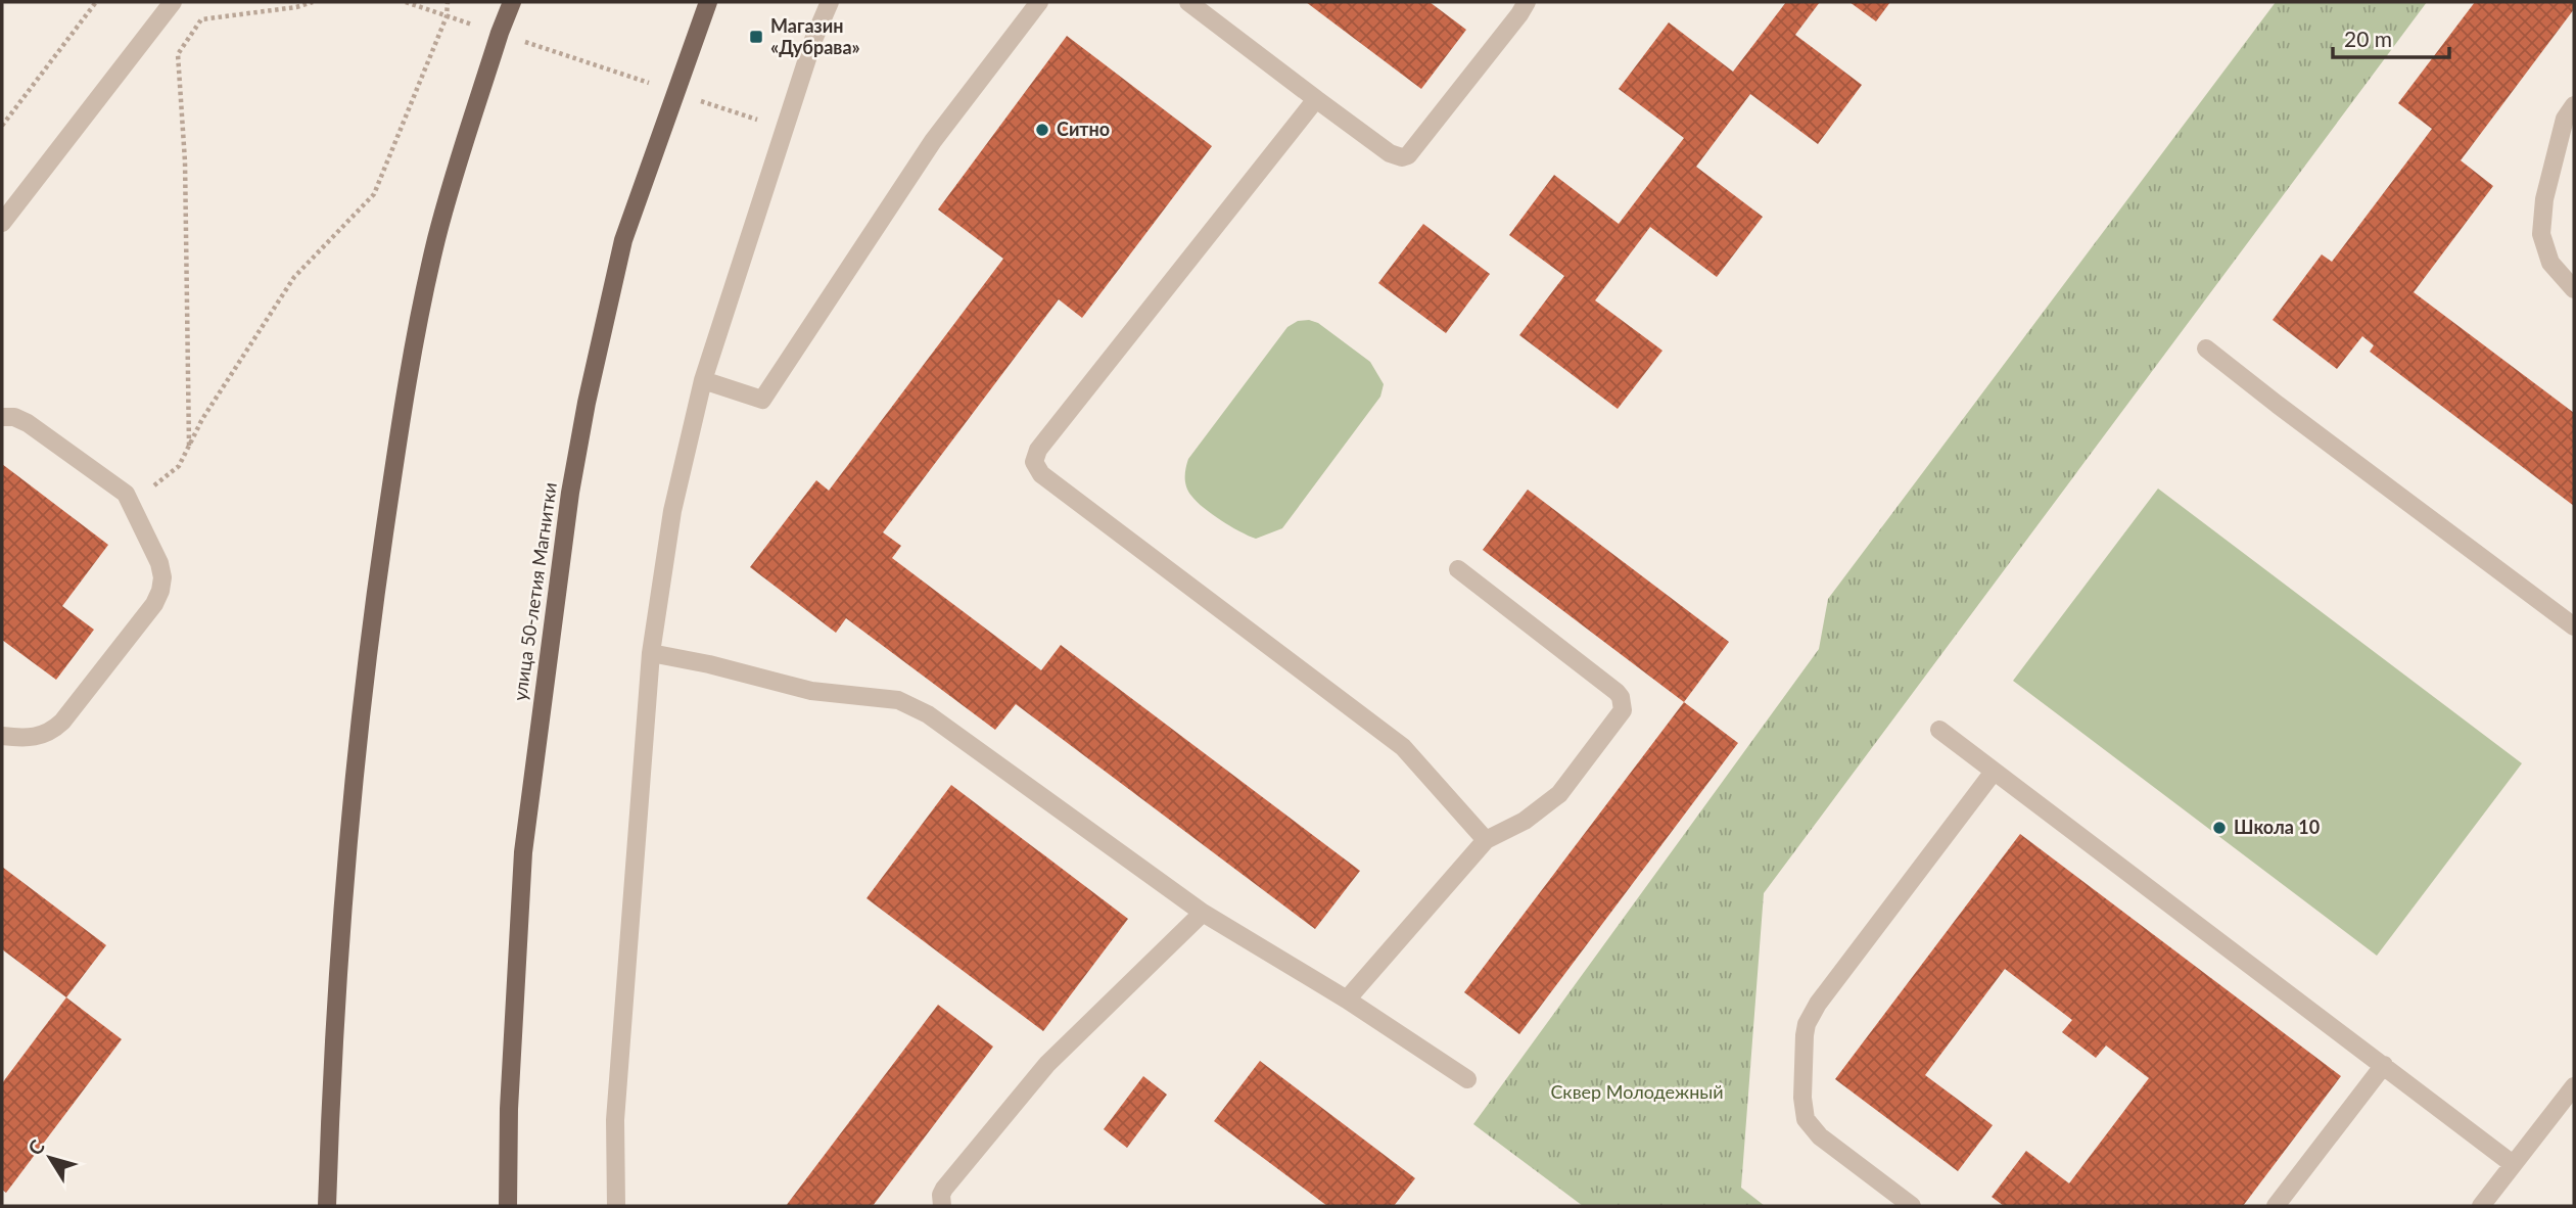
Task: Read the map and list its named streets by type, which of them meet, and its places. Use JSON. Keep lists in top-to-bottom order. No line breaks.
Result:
{"streets":{"main road":["улица 50-летия Магнитки"]},"parks":["Сквер Молодежный"],"places":{"transit":["Магазин «Дубрава»"],"other":["Ситно","Школа 10"]},"scale_bar":"20 m","north":"top left"}
